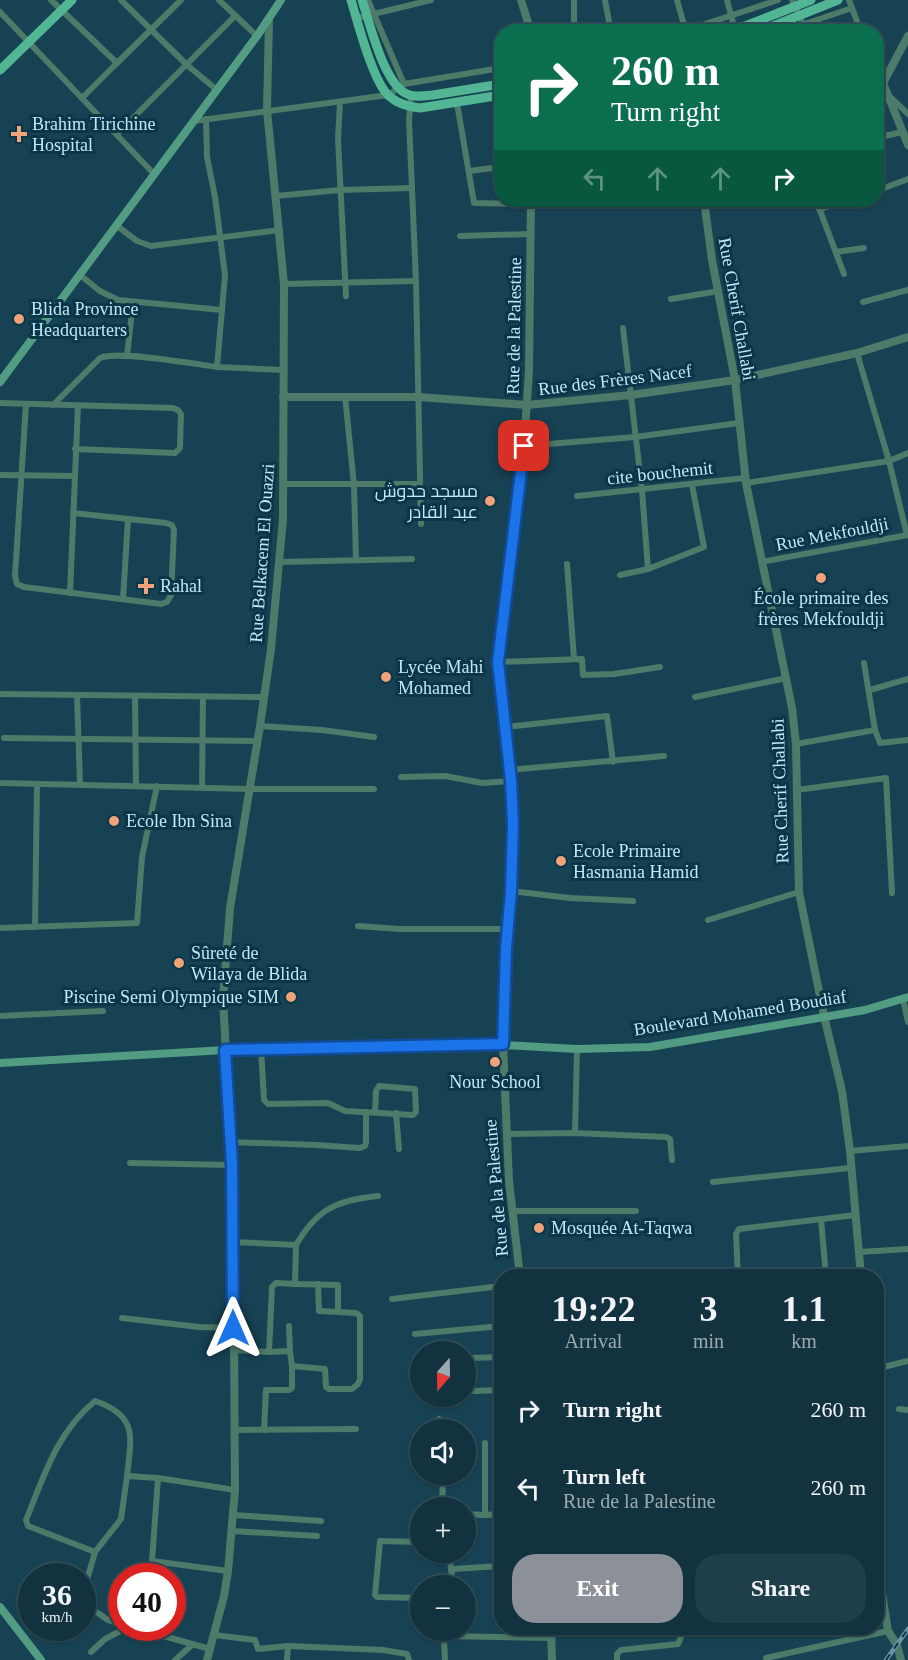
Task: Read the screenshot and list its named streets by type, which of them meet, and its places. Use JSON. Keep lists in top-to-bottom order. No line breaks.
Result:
{"streets":{"main road":["Boulevard Mohamed Boudiaf"],"street":["Rue Cherif Challabi","Rue de la Palestine","Rue des Frères Nacef","cite bouchemit","Rue Mekfouldji","Rue Belkacem El Ouazri"]},"crossings":[["Rue Cherif Challabi","Rue des Frères Nacef"],["Rue Cherif Challabi","cite bouchemit"],["Rue Cherif Challabi","Rue Mekfouldji"],["Rue Cherif Challabi","Boulevard Mohamed Boudiaf"],["Rue de la Palestine","Rue des Frères Nacef"],["Rue de la Palestine","Boulevard Mohamed Boudiaf"],["Rue des Frères Nacef","Rue Belkacem El Ouazri"],["Rue Belkacem El Ouazri","Boulevard Mohamed Boudiaf"]],"places":{"health":["Brahim Tirichine Hospital","Rahal"],"other":["Blida Province Headquarters","مسجد حدوش عبد القادر","École primaire des frères Mekfouldji","Lycée Mahi Mohamed","Ecole Ibn Sina","Ecole Primaire Hasmania Hamid","Sûreté de Wilaya de Blida","Piscine Semi Olympique SIM","Nour School","Mosquée At-Taqwa"]},"north":"bottom","page":{"turn":["260 m","Turn right"],"eta":["19:22","Arrival","3","min","1.1","km"],"map_buttons":["+","−"],"list":[{"name":"Turn right","value":"260 m"},{"name":"Turn left","note":"Rue de la Palestine","value":"260 m"}],"buttons":["Exit","Share"],"speed":"36 km/h","limit":"40"}}
